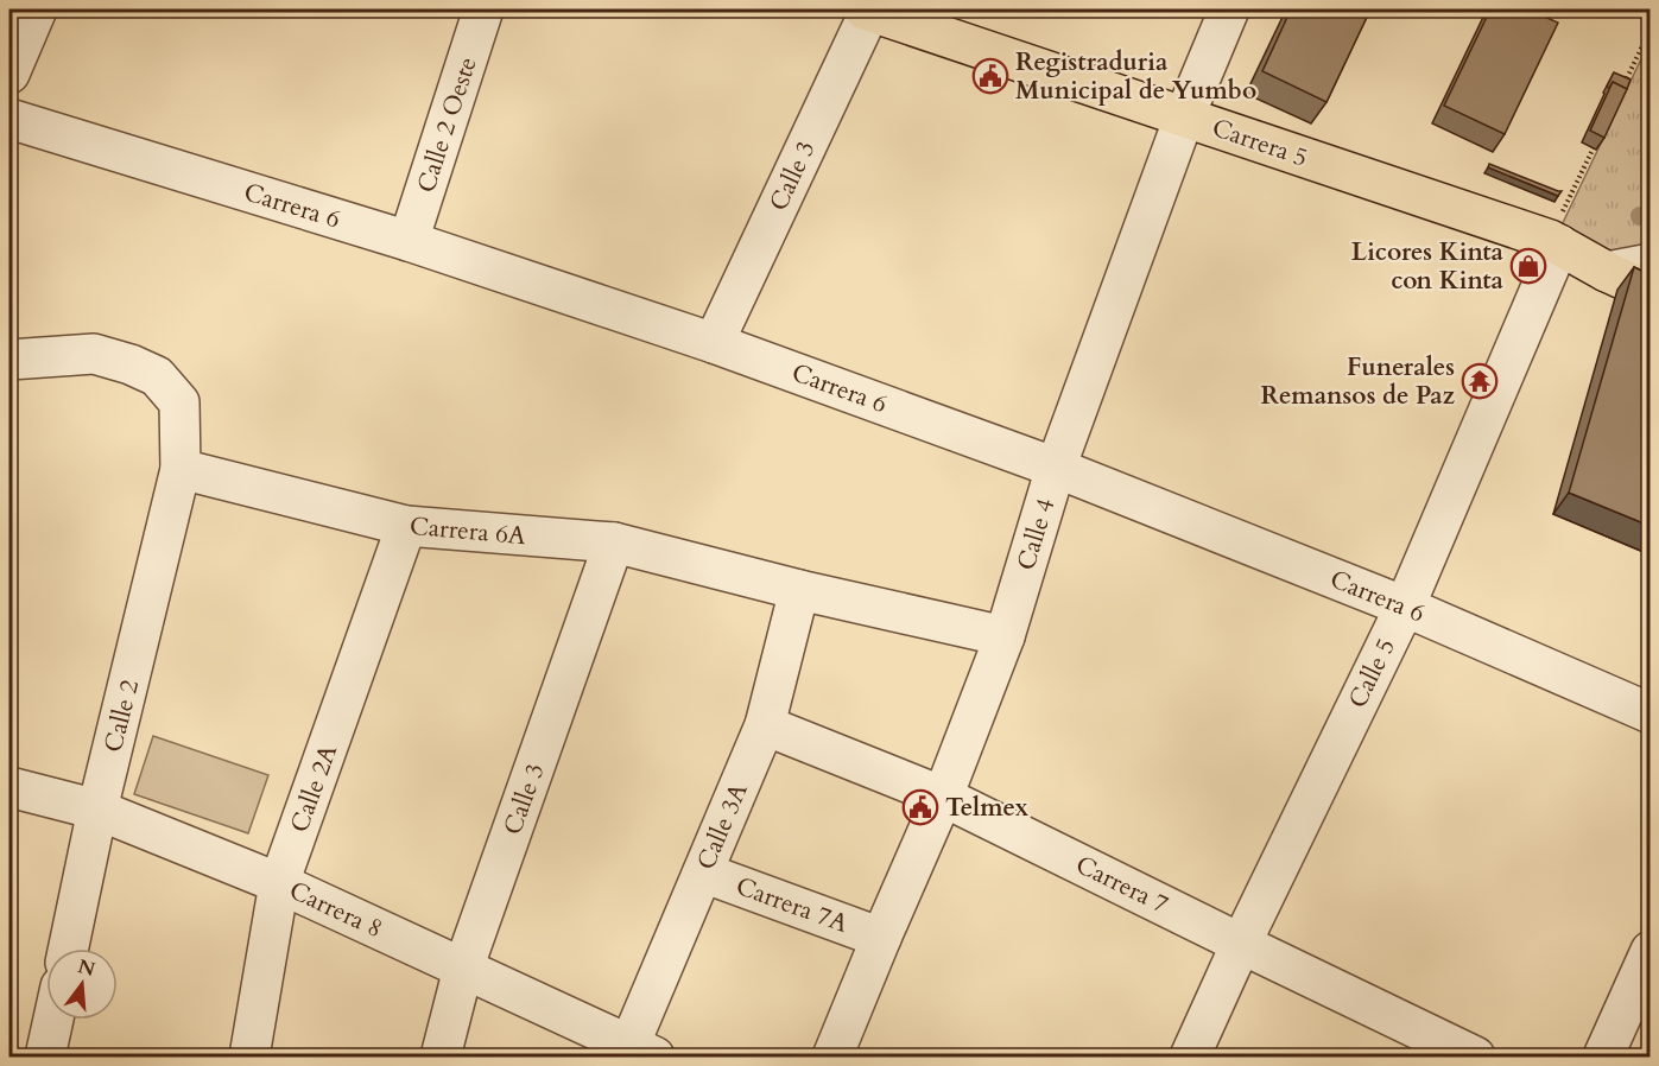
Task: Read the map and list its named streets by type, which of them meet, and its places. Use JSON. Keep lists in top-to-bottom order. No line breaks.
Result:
{"streets":{"main road":["Carrera 5"],"street":["Calle 2 Oeste","Calle 3","Carrera 6","Carrera 6A","Calle 4","Calle 5","Calle 2","Calle 2A","Calle 3A","Carrera 7","Carrera 7A","Carrera 8"]},"crossings":[["Calle 2 Oeste","Carrera 6"],["Carrera 5","Calle 3"],["Carrera 5","Calle 4"],["Carrera 5","Calle 5"],["Calle 3","Carrera 6"],["Calle 3","Carrera 6A"],["Calle 3","Carrera 8"],["Carrera 6","Calle 4"],["Carrera 6","Calle 5"],["Carrera 6A","Calle 4"],["Carrera 6A","Calle 2"],["Carrera 6A","Calle 2A"],["Carrera 6A","Calle 3A"],["Calle 4","Carrera 7"],["Calle 4","Carrera 7A"],["Calle 5","Carrera 7"],["Calle 2","Carrera 8"],["Calle 2A","Carrera 8"],["Calle 3A","Carrera 7"],["Calle 3A","Carrera 7A"],["Calle 3A","Carrera 8"]],"places":{"public building":["Registraduria Municipal de Yumbo","Telmex"],"shop":["Licores Kinta con Kinta"],"temple":["Funerales Remansos de Paz"]},"north":"top"}
